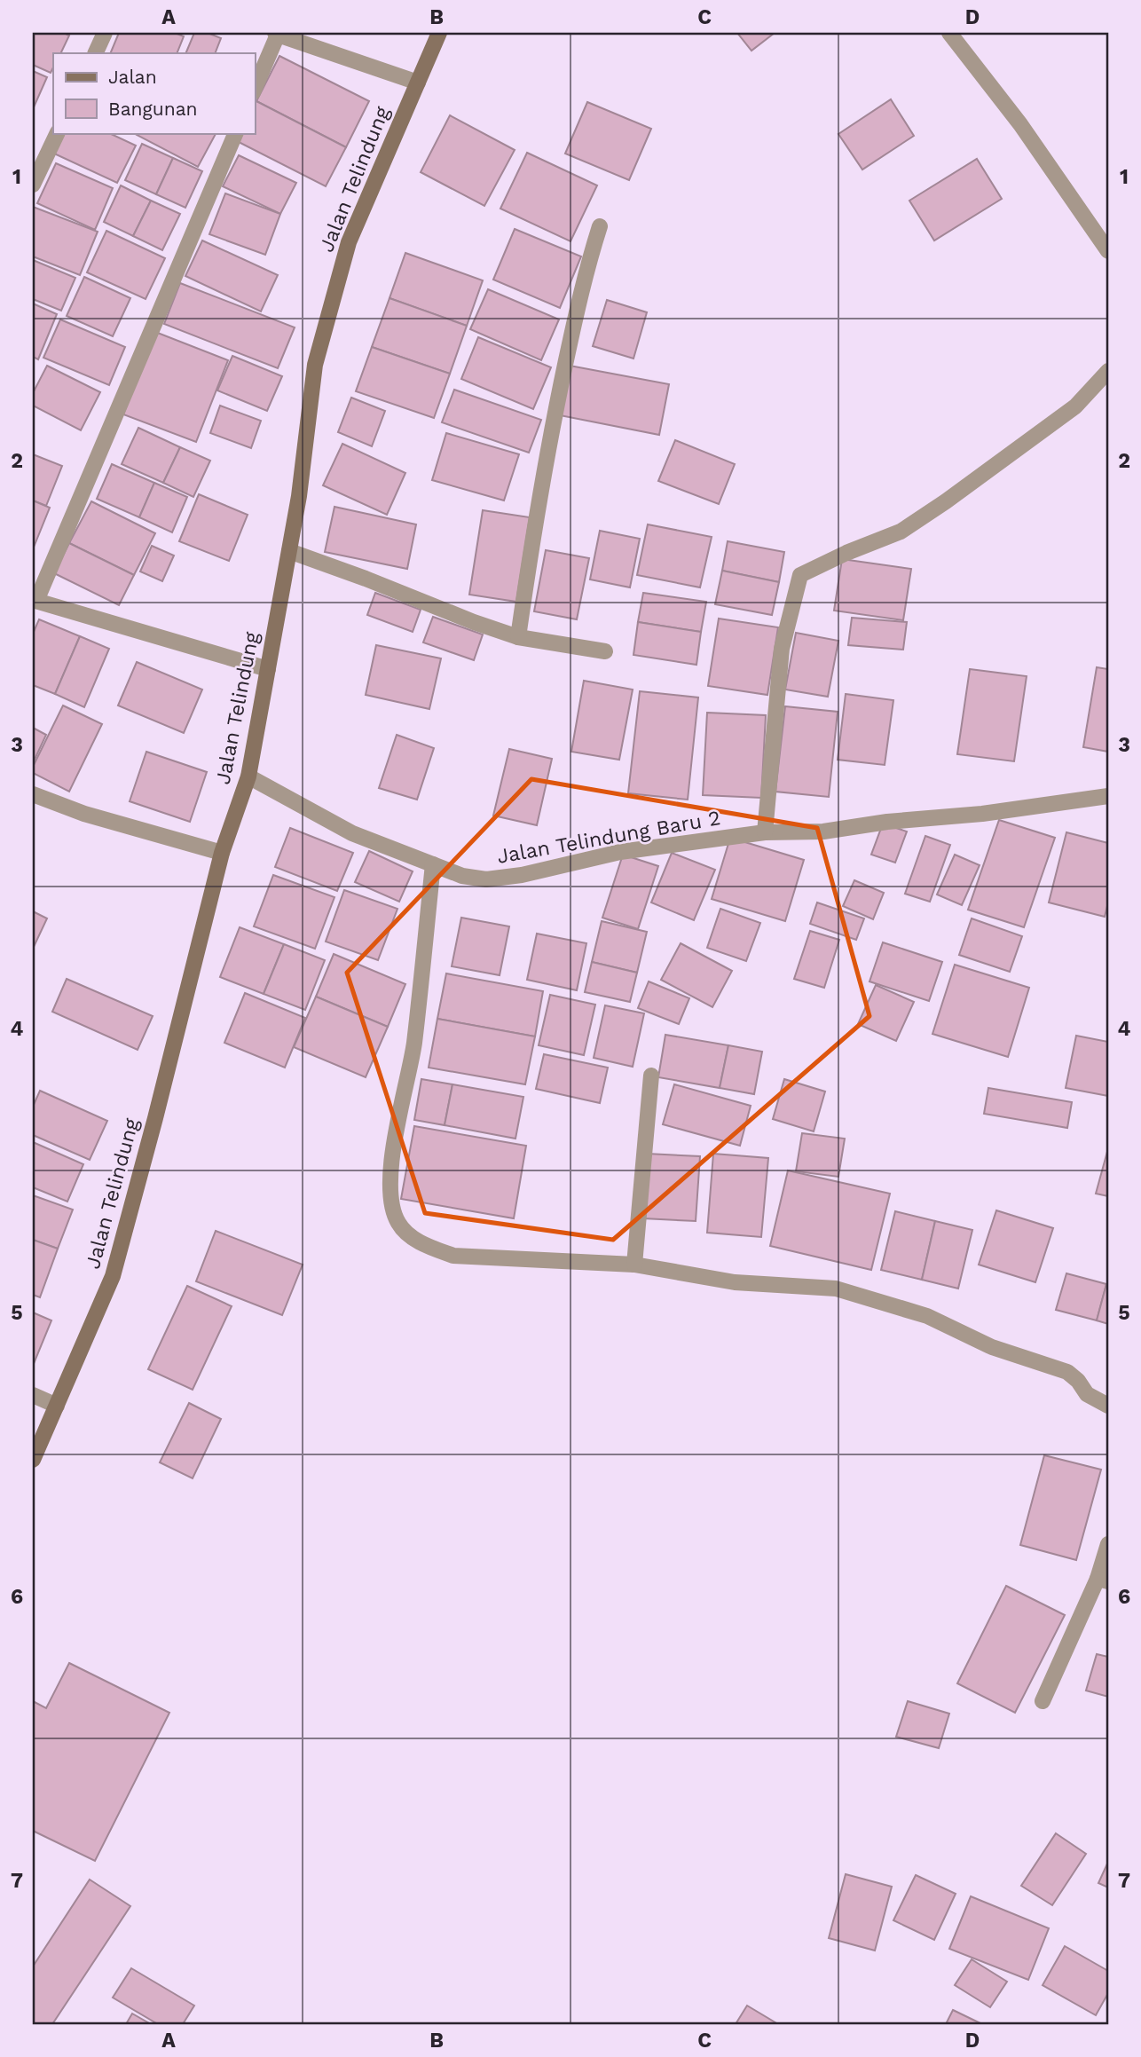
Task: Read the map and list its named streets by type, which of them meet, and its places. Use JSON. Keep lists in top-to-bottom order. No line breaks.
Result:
{"streets":{"main road":["Jalan Telindung"],"street":["Jalan Telindung Baru 2"]},"crossings":[["Jalan Telindung","Jalan Telindung Baru 2"]],"legend":["Jalan","Bangunan"],"grid":{"columns":["A","B","C","D"],"rows":["1","2","3","4","5","6","7"]}}
